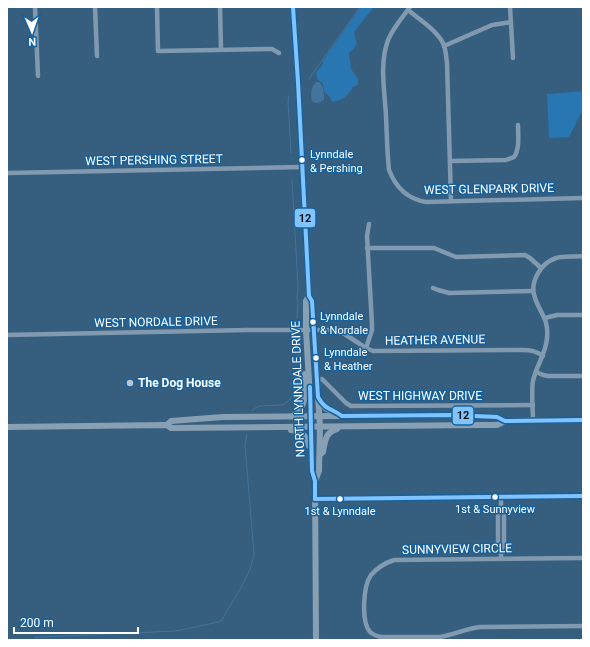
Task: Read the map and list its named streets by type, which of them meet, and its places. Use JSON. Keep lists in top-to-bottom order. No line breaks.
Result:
{"streets":{"main road":["NORTH LYNNDALE DRIVE"],"street":["WEST PERSHING STREET","WEST GLENPARK DRIVE","WEST NORDALE DRIVE","HEATHER AVENUE","WEST HIGHWAY DRIVE","SUNNYVIEW CIRCLE"]},"crossings":[["WEST PERSHING STREET","NORTH LYNNDALE DRIVE"],["WEST NORDALE DRIVE","HEATHER AVENUE"],["WEST NORDALE DRIVE","NORTH LYNNDALE DRIVE"],["HEATHER AVENUE","NORTH LYNNDALE DRIVE"],["NORTH LYNNDALE DRIVE","WEST HIGHWAY DRIVE"]],"places":["Lynndale & Pershing","Lynndale & Nordale","Lynndale & Heather","The Dog House","1st & Sunnyview","1st & Lynndale"],"lines":["transit line 12"],"scale_bar":"200 m","north":"bottom"}
